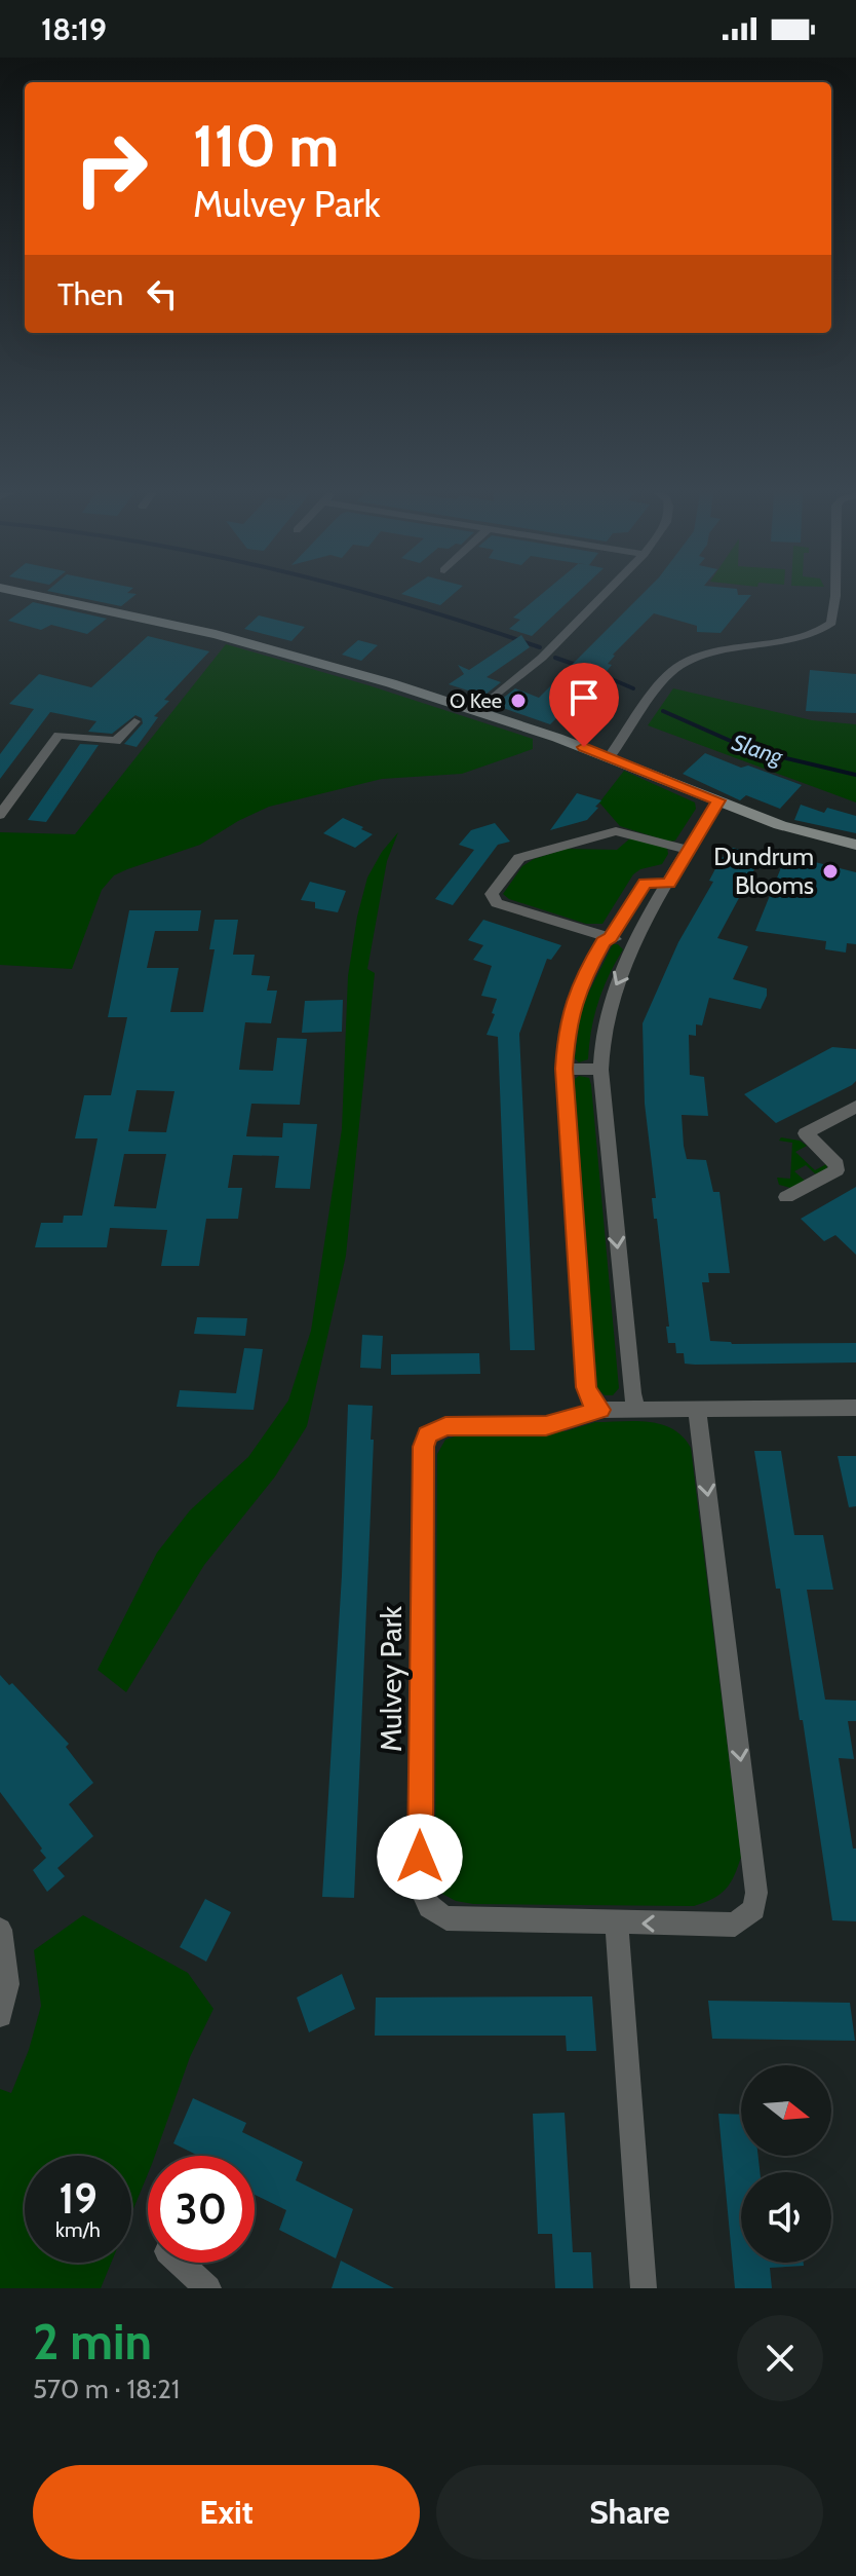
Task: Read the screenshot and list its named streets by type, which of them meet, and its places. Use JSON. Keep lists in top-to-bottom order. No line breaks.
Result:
{"streets":{"street":["Mulvey Park"]},"water":["Slang"],"places":["O Kee","Dundrum Blooms"],"north":"right","page":{"status":"18:19","turn":["110 m","Mulvey Park"],"then":"Then","speed":"19 km/h","limit":"30","heading":["2 min","570 m · 18:21"],"buttons":["Exit","Share"]}}
